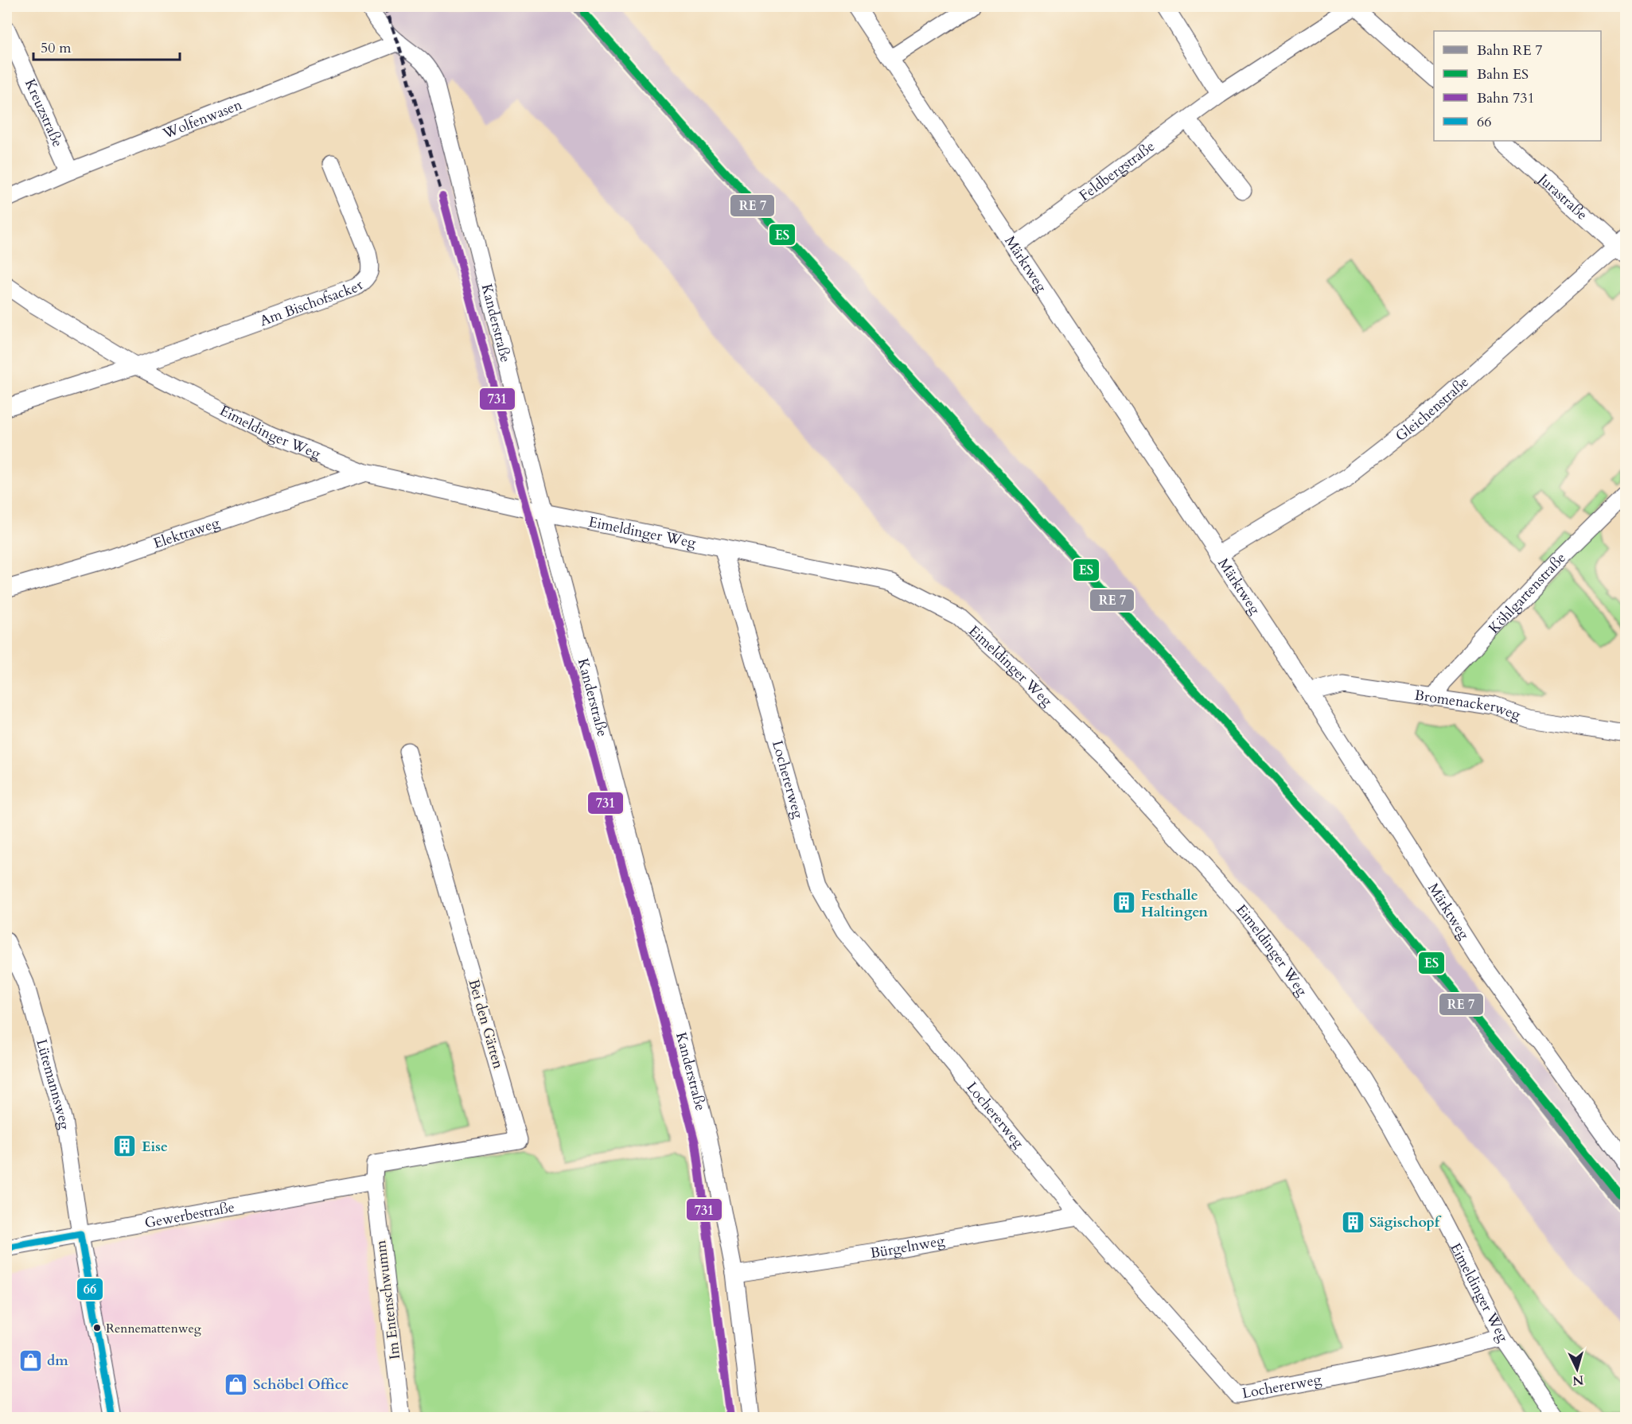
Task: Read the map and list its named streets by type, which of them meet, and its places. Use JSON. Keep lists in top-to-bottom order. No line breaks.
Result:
{"streets":{"street":["Kreuzstraße","Wolfenwasen","Feldbergstraße","Jurastraße","Märktweg","Am Bischofsacker","Kanderstraße","Gleichenstraße","Eimeldinger Weg","Elektraweg","Köhlgartenstraße","Bromenackerweg","Lochererweg","Bei den Gärten","Lütemannsweg","Gewerbestraße","Bürgelnweg","Im Entenschwumm"]},"crossings":[["Kreuzstraße","Wolfenwasen"],["Wolfenwasen","Kanderstraße"],["Feldbergstraße","Märktweg"],["Jurastraße","Gleichenstraße"],["Märktweg","Gleichenstraße"],["Märktweg","Bromenackerweg"],["Am Bischofsacker","Eimeldinger Weg"],["Kanderstraße","Eimeldinger Weg"],["Kanderstraße","Bürgelnweg"],["Eimeldinger Weg","Elektraweg"],["Eimeldinger Weg","Lochererweg"],["Köhlgartenstraße","Bromenackerweg"],["Lochererweg","Bürgelnweg"],["Bei den Gärten","Gewerbestraße"],["Bei den Gärten","Im Entenschwumm"],["Lütemannsweg","Gewerbestraße"],["Gewerbestraße","Im Entenschwumm"]],"places":{"building":["Festhalle Haltingen","Eise","Sägischopf"],"other":["Rennemattenweg"],"shop":["dm","Schöbel Office"]},"lines":["rail line ES","rail line 731","transit line 66"],"legend":["Bahn RE 7","Bahn ES","Bahn 731","66"],"scale_bar":"50 m","north":"bottom"}
